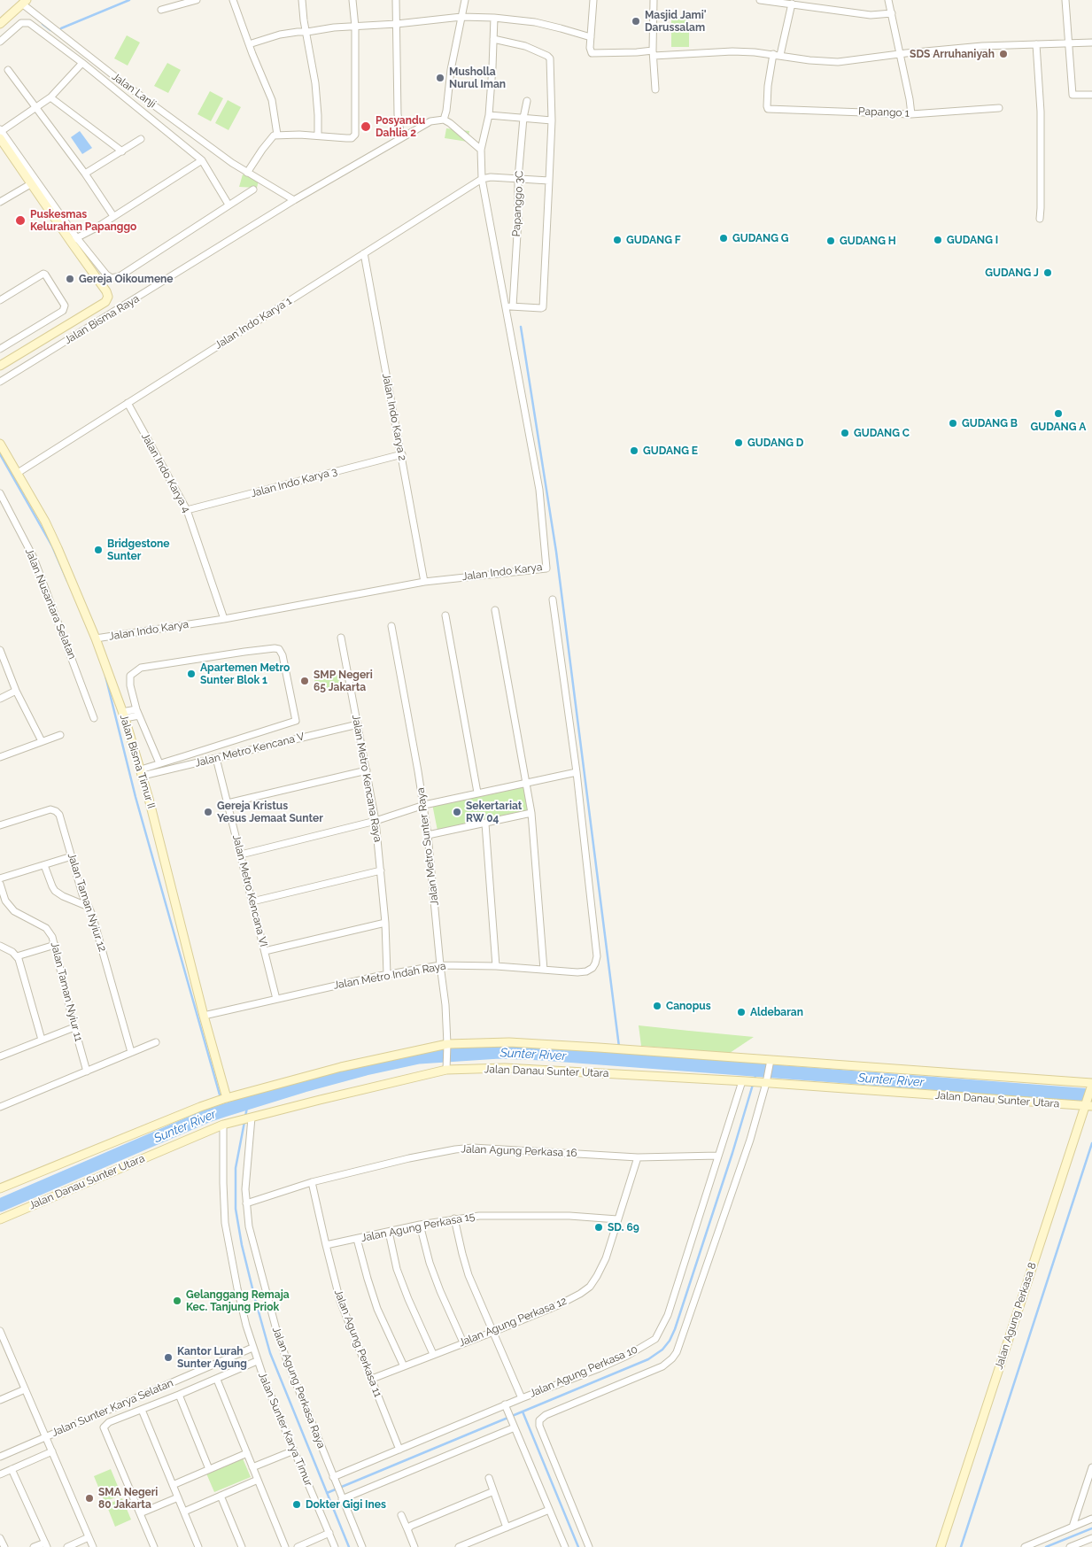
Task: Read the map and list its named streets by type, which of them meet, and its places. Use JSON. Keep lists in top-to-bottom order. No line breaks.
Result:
{"streets":{"main road":["Jalan Bisma Raya","Jalan Bisma Timur II","Jalan Danau Sunter Utara","Jalan Agung Perkasa 8"],"street":["Jalan Lanji","Papango 1","Papanggo 3C","Jalan Indo Karya 1","Jalan Indo Karya 2","Jalan Indo Karya 4","Jalan Indo Karya 3","Jalan Indo Karya","Jalan Nusantara Selatan","Jalan Metro Kencana V","Jalan Metro Kencana Raya","Jalan Metro Sunter Raya","Jalan Metro Kencana VI","Jalan Taman Nyiur 12","Jalan Metro Indah Raya","Jalan Taman Nyiur 11","Jalan Agung Perkasa 16","Jalan Agung Perkasa 15","Jalan Agung Perkasa 12","Jalan Agung Perkasa 11","Jalan Agung Perkasa 10","Jalan Agung Perkasa Raya","Jalan Sunter Karya Selatan","Jalan Sunter Karya Timur"]},"crossings":[["Jalan Lanji","Jalan Bisma Raya"],["Papanggo 3C","Jalan Indo Karya 1"],["Jalan Indo Karya 1","Jalan Indo Karya 2"],["Jalan Indo Karya 1","Jalan Indo Karya 4"],["Jalan Indo Karya 1","Jalan Indo Karya"],["Jalan Indo Karya 1","Jalan Bisma Timur II"],["Jalan Indo Karya 2","Jalan Indo Karya 3"],["Jalan Indo Karya 2","Jalan Indo Karya"],["Jalan Indo Karya 4","Jalan Indo Karya 3"],["Jalan Indo Karya 4","Jalan Indo Karya"],["Jalan Indo Karya","Jalan Bisma Timur II"],["Jalan Metro Kencana V","Jalan Bisma Timur II"],["Jalan Metro Kencana V","Jalan Metro Kencana Raya"],["Jalan Metro Kencana V","Jalan Metro Kencana VI"],["Jalan Bisma Timur II","Jalan Metro Indah Raya"],["Jalan Metro Kencana Raya","Jalan Metro Indah Raya"],["Jalan Metro Sunter Raya","Jalan Metro Indah Raya"],["Jalan Metro Sunter Raya","Jalan Danau Sunter Utara"],["Jalan Metro Kencana VI","Jalan Metro Indah Raya"],["Jalan Danau Sunter Utara","Jalan Agung Perkasa 8"],["Jalan Danau Sunter Utara","Jalan Agung Perkasa 10"],["Jalan Danau Sunter Utara","Jalan Agung Perkasa Raya"],["Jalan Danau Sunter Utara","Jalan Sunter Karya Timur"],["Jalan Agung Perkasa 16","Jalan Agung Perkasa 12"],["Jalan Agung Perkasa 16","Jalan Agung Perkasa 11"],["Jalan Agung Perkasa 16","Jalan Agung Perkasa 10"],["Jalan Agung Perkasa 16","Jalan Agung Perkasa Raya"],["Jalan Agung Perkasa 15","Jalan Agung Perkasa 12"],["Jalan Agung Perkasa 15","Jalan Agung Perkasa 11"],["Jalan Agung Perkasa 12","Jalan Agung Perkasa 11"],["Jalan Agung Perkasa 11","Jalan Agung Perkasa 10"],["Jalan Agung Perkasa 10","Jalan Agung Perkasa Raya"],["Jalan Sunter Karya Selatan","Jalan Sunter Karya Timur"]],"water":["Sunter River"],"places":["Masjid Jami' Darussalam","SDS Arruhaniyah","Musholla Nurul Iman","Posyandu Dahlia 2","Puskesmas Kelurahan Papanggo","GUDANG G","GUDANG F","GUDANG I","GUDANG H","GUDANG J","Gereja Oikoumene","GUDANG A","GUDANG B","GUDANG C","GUDANG D","GUDANG E","Bridgestone Sunter","Apartemen Metro Sunter Blok 1","SMP Negeri 65 Jakarta","Gereja Kristus Yesus Jemaat Sunter","Sekertariat RW 04","Canopus","Aldebaran","SD. 69","Gelanggang Remaja Kec. Tanjung Priok","Kantor Lurah Sunter Agung","SMA Negeri 80 Jakarta","Dokter Gigi Ines"]}
